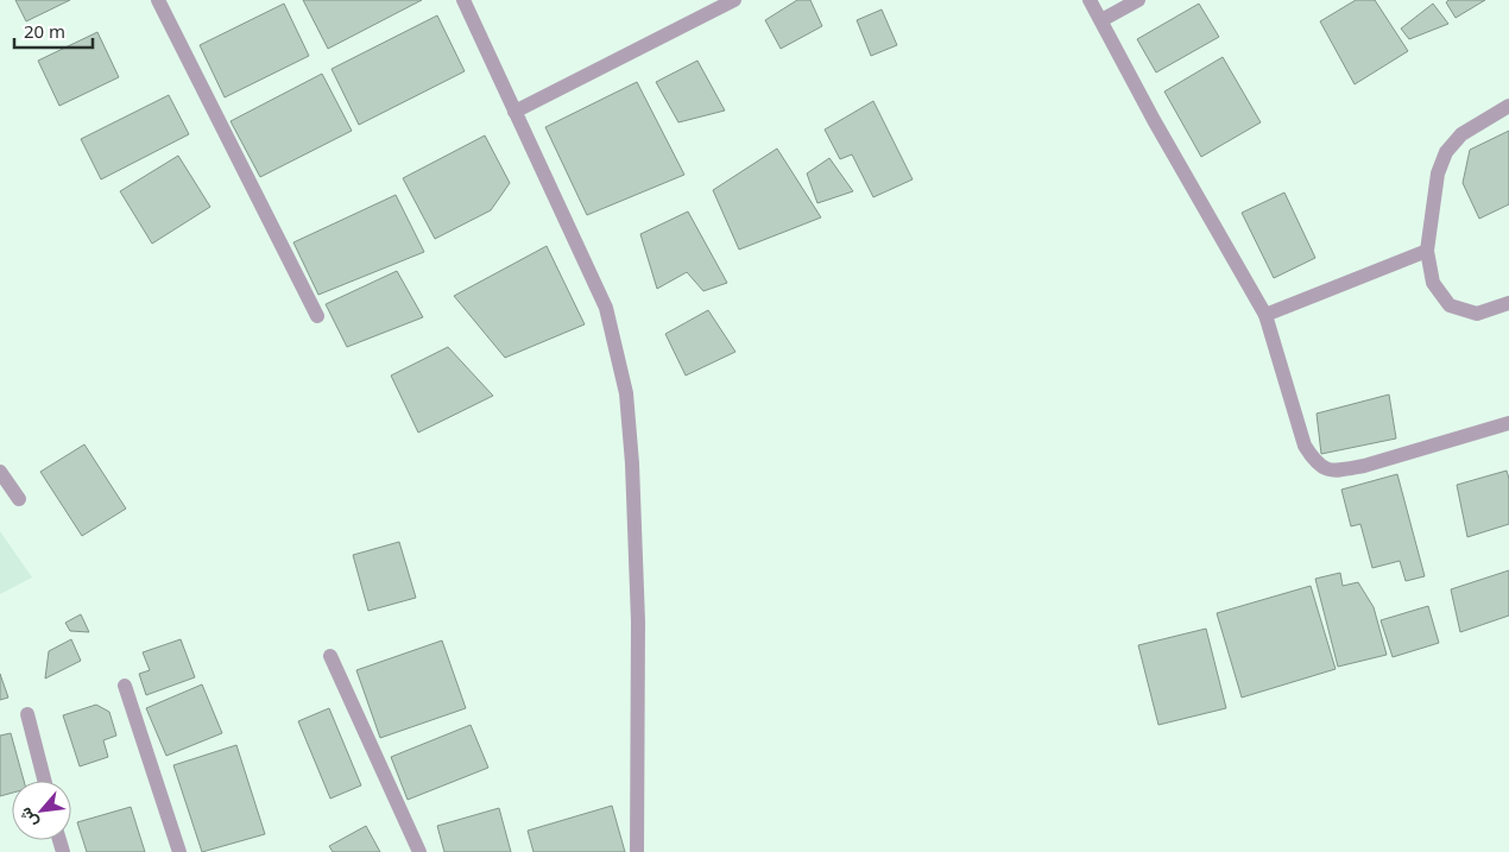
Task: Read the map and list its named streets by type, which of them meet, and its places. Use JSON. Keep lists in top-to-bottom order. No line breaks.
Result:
{"scale_bar":"20 m","north":"bottom left"}
